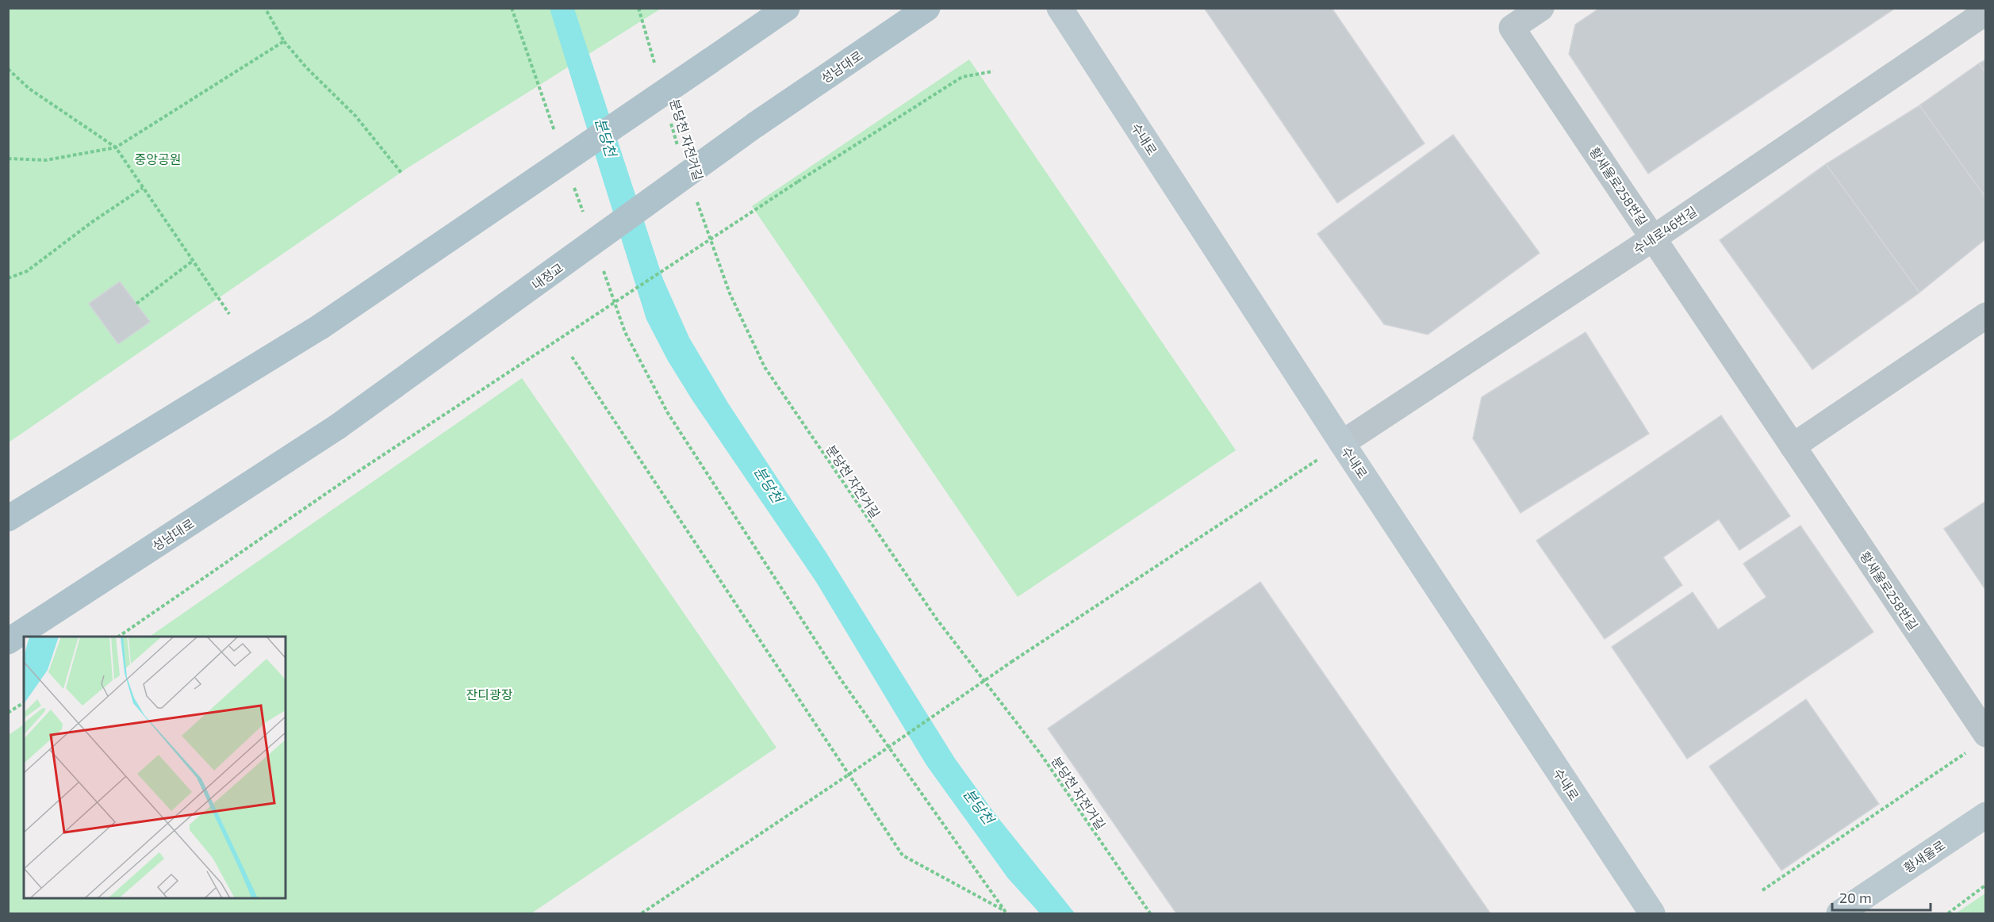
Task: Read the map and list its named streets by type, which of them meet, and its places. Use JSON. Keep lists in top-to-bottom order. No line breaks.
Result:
{"streets":{"main road":["성남대로","수내로","내정교","황새울로"],"street":["황새울로258번길","수내로46번길"],"path":["분당천 자전거길"]},"crossings":[["성남대로","내정교"],["수내로","수내로46번길"],["황새울로258번길","수내로46번길"]],"water":["분당천"],"parks":["중앙공원","잔디광장"],"scale_bar":"20 m"}
